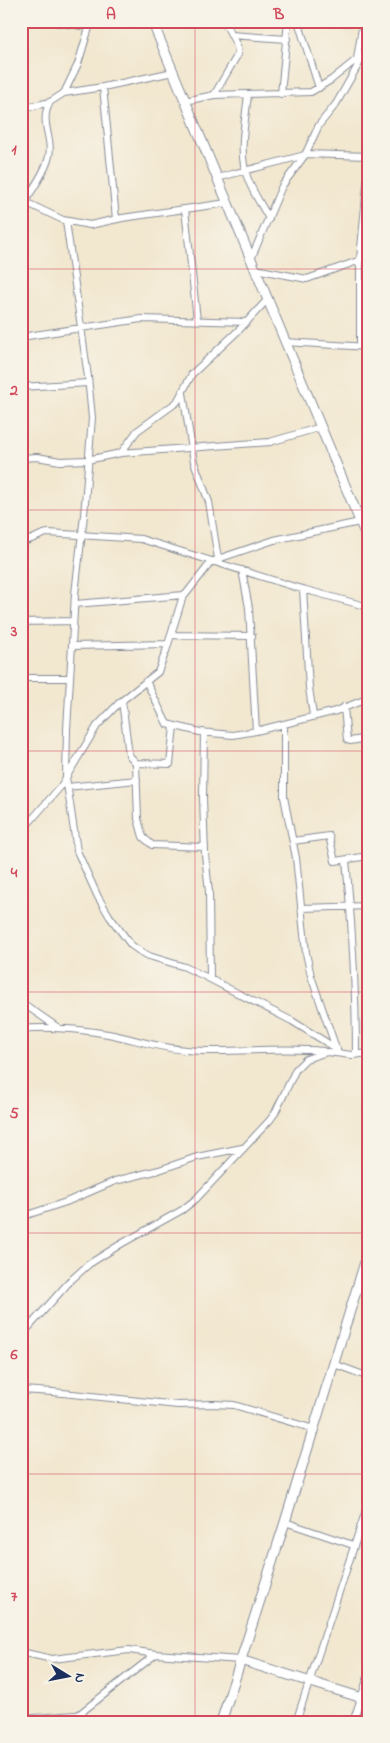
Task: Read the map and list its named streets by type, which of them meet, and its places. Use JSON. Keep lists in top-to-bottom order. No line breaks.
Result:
{"north":"right","grid":{"columns":["A","B"],"rows":["1","2","3","4","5","6","7"]}}
